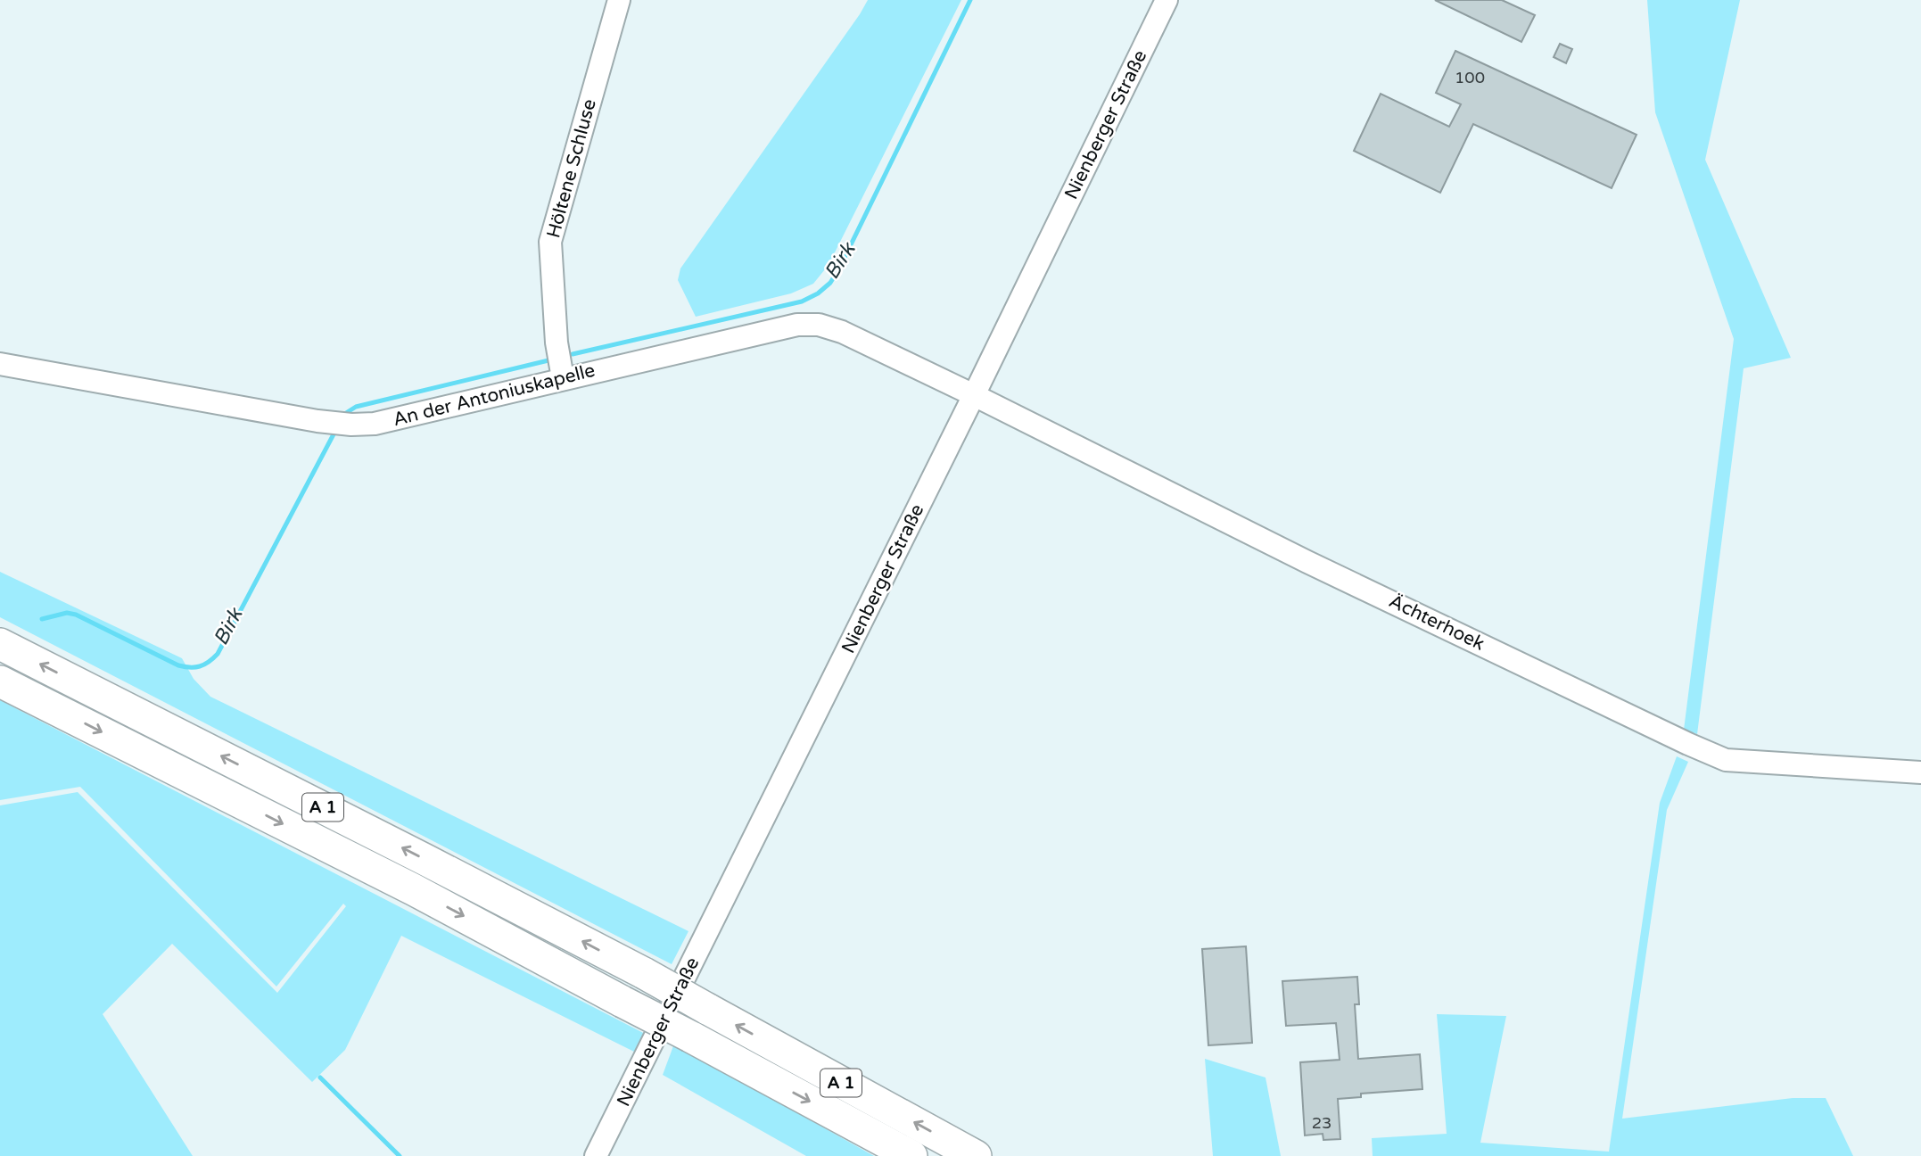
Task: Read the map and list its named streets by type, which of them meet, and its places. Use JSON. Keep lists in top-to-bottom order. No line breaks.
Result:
{"streets":{"highway":["A 1"],"street":["Nienberger Straße","Höltene Schluse","An der Antoniuskapelle","Ächterhoek"]},"crossings":[["Nienberger Straße","An der Antoniuskapelle"],["Nienberger Straße","Ächterhoek"],["Höltene Schluse","An der Antoniuskapelle"],["An der Antoniuskapelle","Ächterhoek"]],"water":["Birk"],"house_numbers":["100","23"]}
